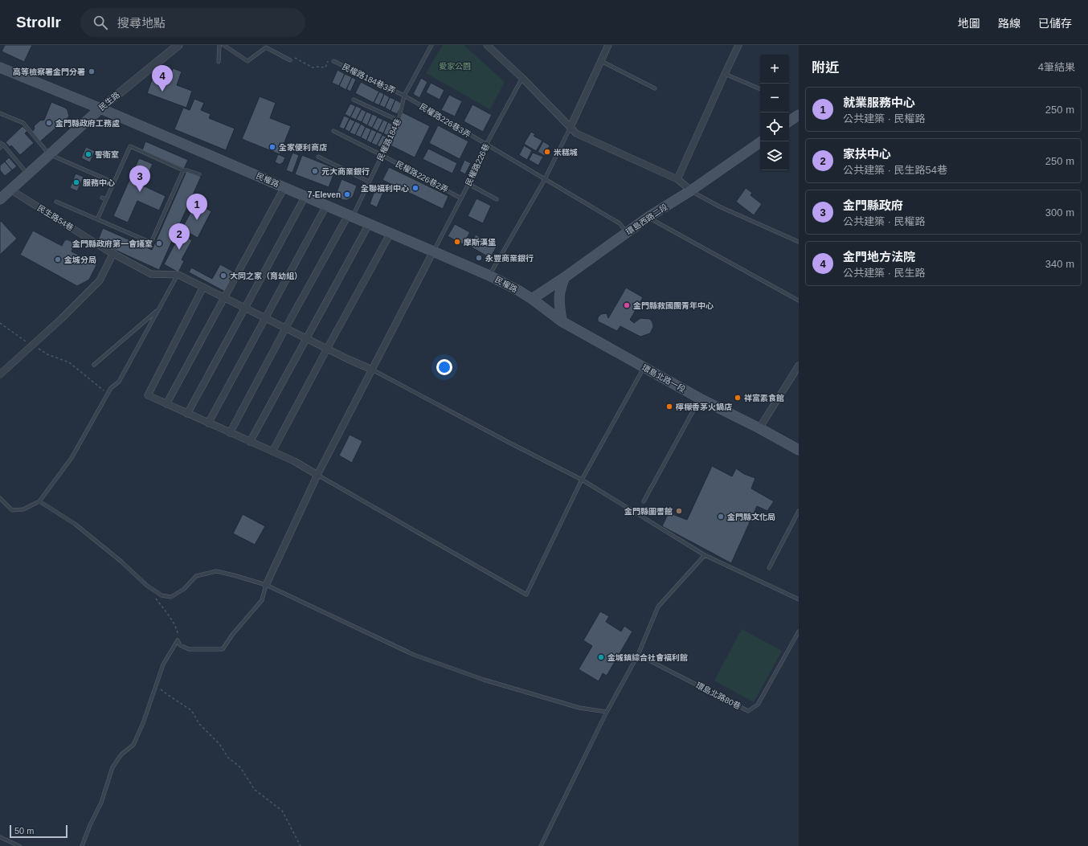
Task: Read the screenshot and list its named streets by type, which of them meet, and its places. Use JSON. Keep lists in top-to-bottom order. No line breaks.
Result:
{"streets":{"main road":["民生路","民權路","環島西路二段","環島北路一段"],"street":["民生路54巷"],"lane":["民權路184巷3弄","民權路226巷3弄","民權路184巷","民權路226巷","民權路226巷2弄","環島北路80巷"]},"crossings":[["民權路184巷3弄","民權路226巷3弄"],["民權路184巷3弄","民權路184巷"],["民生路","民權路"],["民生路","民生路54巷"],["民權路226巷3弄","民權路184巷"],["民權路226巷3弄","民權路226巷"],["民權路226巷3弄","環島西路二段"],["民權路184巷","民權路226巷2弄"],["民權路184巷","民權路"],["民權路226巷","民權路226巷2弄"],["民權路226巷","民權路"],["民權路","環島西路二段"],["民權路","環島北路一段"],["環島西路二段","環島北路一段"]],"parks":["愛家公園"],"places":["高等檢察署金門分署","金門縣政府工務處","全家便利商店","米糕城","警衛室","元大商業銀行","服務中心","全聯福利中心","7-Eleven","摩斯漢堡","金門縣政府第一會議室","永豐商業銀行","金城分局","大同之家（育幼組）","金門縣救國團青年中心","祥富素食館","檸檬香茅火鍋店","金門縣圖書館","金門縣文化局","金城鎮綜合社會福利館"],"scale_bar":"50 m","page":{"header":"Strollr","search":"搜尋地點","nav":["地圖","路線","已儲存"],"heading":["附近","4筆結果"],"map_buttons":["+","−"],"pins":["4","3","1","2"],"list":[{"mark":"1","name":"就業服務中心","note":"公共建築 · 民權路","value":"250 m"},{"mark":"2","name":"家扶中心","note":"公共建築 · 民生路54巷","value":"250 m"},{"mark":"3","name":"金門縣政府","note":"公共建築 · 民權路","value":"300 m"},{"mark":"4","name":"金門地方法院","note":"公共建築 · 民生路","value":"340 m"}],"scale":"50 m"}}
